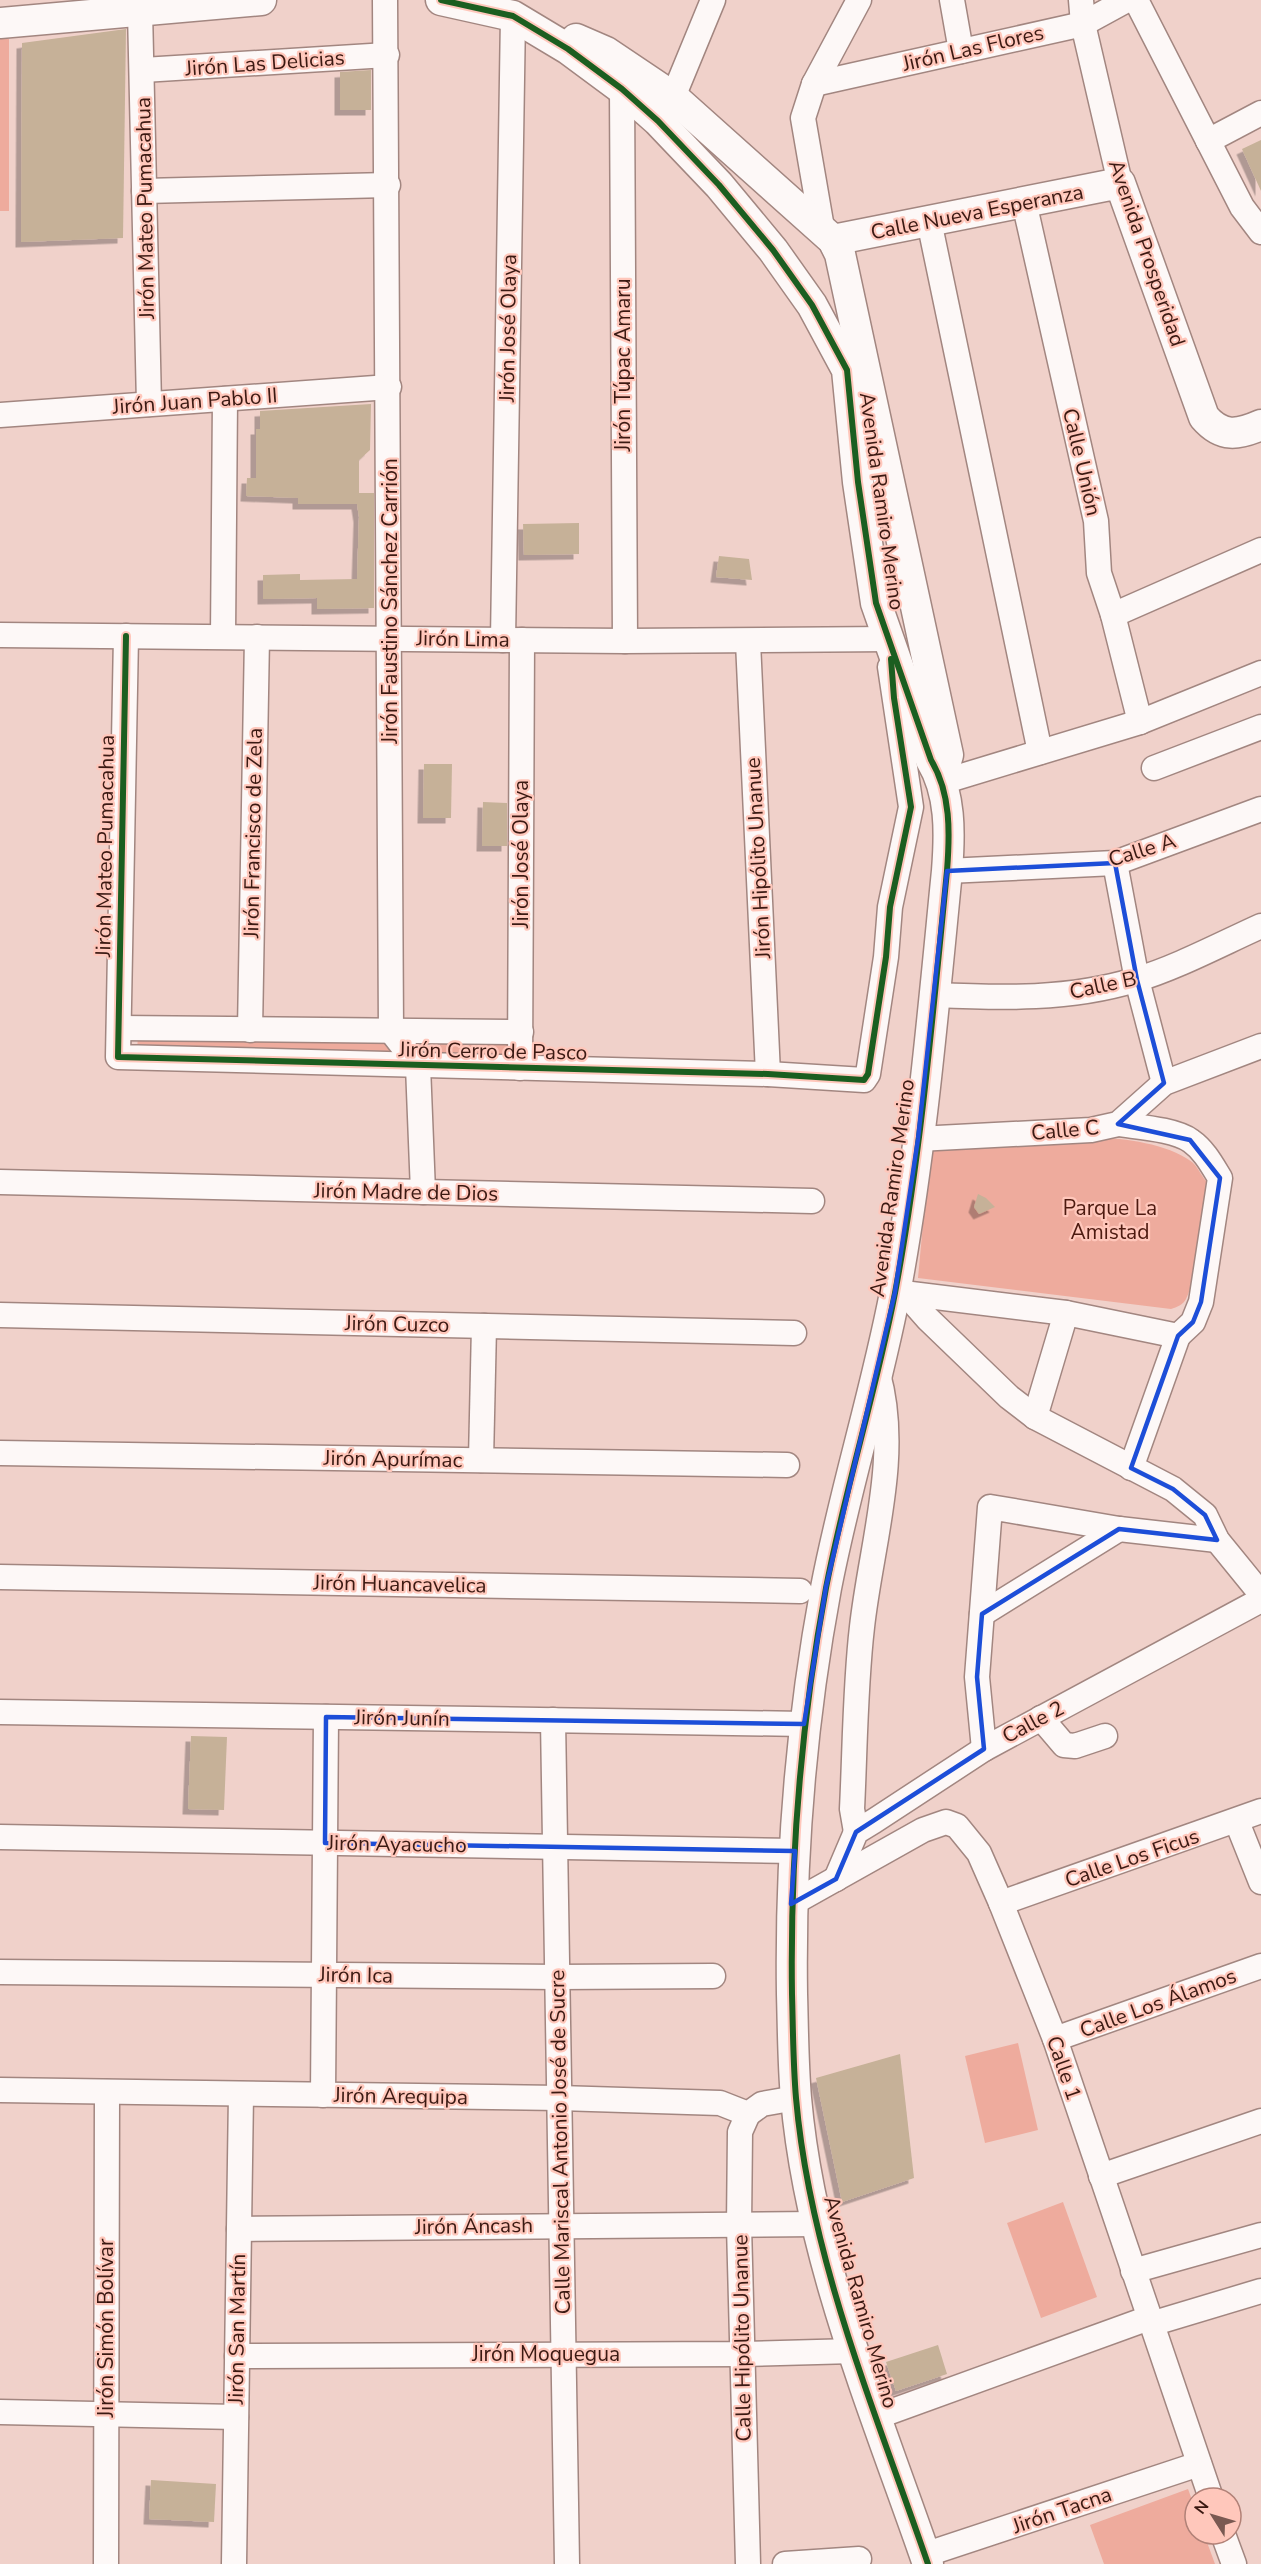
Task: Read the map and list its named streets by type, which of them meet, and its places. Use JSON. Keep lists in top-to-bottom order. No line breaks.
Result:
{"streets":{"street":["Jirón Las Flores","Jirón Las Delicias","Jirón Mateo Pumacahua","Calle Nueva Esperanza","Avenida Prosperidad","Jirón José Olaya","Jirón Túpac Amaru","Jirón Juan Pablo II","Calle Unión","Avenida Ramiro Merino","Jirón Faustino Sánchez Carrión","Jirón Lima","Jirón Francisco de Zela","Calle A","Jirón Hipólito Unanue","Calle B","Jirón Cerro de Pasco","Calle C","Jirón Madre de Dios","Jirón Cuzco","Jirón Apurímac","Jirón Huancavelica","Jirón Junín","Calle 2","Jirón Ayacucho","Calle Los Ficus","Jirón Ica","Calle Los Álamos","Calle 1","Jirón Arequipa","Calle Mariscal Antonio José de Sucre","Jirón Áncash","Jirón Simón Bolívar","Jirón San Martín","Calle Hipólito Unanue","Jirón Moquegua","Jirón Tacna"]},"crossings":[["Jirón Las Flores","Avenida Prosperidad"],["Jirón Las Delicias","Jirón Mateo Pumacahua"],["Jirón Las Delicias","Jirón Faustino Sánchez Carrión"],["Jirón Mateo Pumacahua","Jirón Juan Pablo II"],["Jirón Mateo Pumacahua","Jirón Lima"],["Jirón Mateo Pumacahua","Jirón Cerro de Pasco"],["Calle Nueva Esperanza","Avenida Prosperidad"],["Calle Nueva Esperanza","Calle Unión"],["Calle Nueva Esperanza","Avenida Ramiro Merino"],["Jirón José Olaya","Avenida Ramiro Merino"],["Jirón José Olaya","Jirón Lima"],["Jirón José Olaya","Jirón Cerro de Pasco"],["Jirón Túpac Amaru","Avenida Ramiro Merino"],["Jirón Túpac Amaru","Jirón Lima"],["Jirón Juan Pablo II","Jirón Faustino Sánchez Carrión"],["Avenida Ramiro Merino","Jirón Lima"],["Avenida Ramiro Merino","Calle A"],["Avenida Ramiro Merino","Calle B"],["Avenida Ramiro Merino","Jirón Cerro de Pasco"],["Avenida Ramiro Merino","Calle C"],["Avenida Ramiro Merino","Jirón Junín"],["Avenida Ramiro Merino","Jirón Ayacucho"],["Avenida Ramiro Merino","Calle 1"],["Avenida Ramiro Merino","Jirón Áncash"],["Avenida Ramiro Merino","Jirón Moquegua"],["Avenida Ramiro Merino","Jirón Tacna"],["Jirón Faustino Sánchez Carrión","Jirón Lima"],["Jirón Faustino Sánchez Carrión","Jirón Cerro de Pasco"],["Jirón Lima","Jirón Francisco de Zela"],["Jirón Lima","Jirón Hipólito Unanue"],["Jirón Lima","Jirón Cerro de Pasco"],["Jirón Francisco de Zela","Jirón Cerro de Pasco"],["Jirón Hipólito Unanue","Jirón Cerro de Pasco"],["Jirón Junín","Calle Mariscal Antonio José de Sucre"],["Jirón Ayacucho","Calle Mariscal Antonio José de Sucre"],["Calle Los Ficus","Calle 1"],["Jirón Ica","Calle Mariscal Antonio José de Sucre"],["Calle Los Álamos","Calle 1"],["Calle 1","Jirón Tacna"],["Jirón Arequipa","Calle Mariscal Antonio José de Sucre"],["Jirón Arequipa","Jirón Simón Bolívar"],["Jirón Arequipa","Jirón San Martín"],["Jirón Arequipa","Calle Hipólito Unanue"],["Calle Mariscal Antonio José de Sucre","Jirón Áncash"],["Calle Mariscal Antonio José de Sucre","Jirón Moquegua"],["Jirón Áncash","Jirón San Martín"],["Jirón Áncash","Calle Hipólito Unanue"],["Jirón San Martín","Jirón Moquegua"],["Calle Hipólito Unanue","Jirón Moquegua"]],"parks":["Parque La Amistad"],"north":"top left"}
